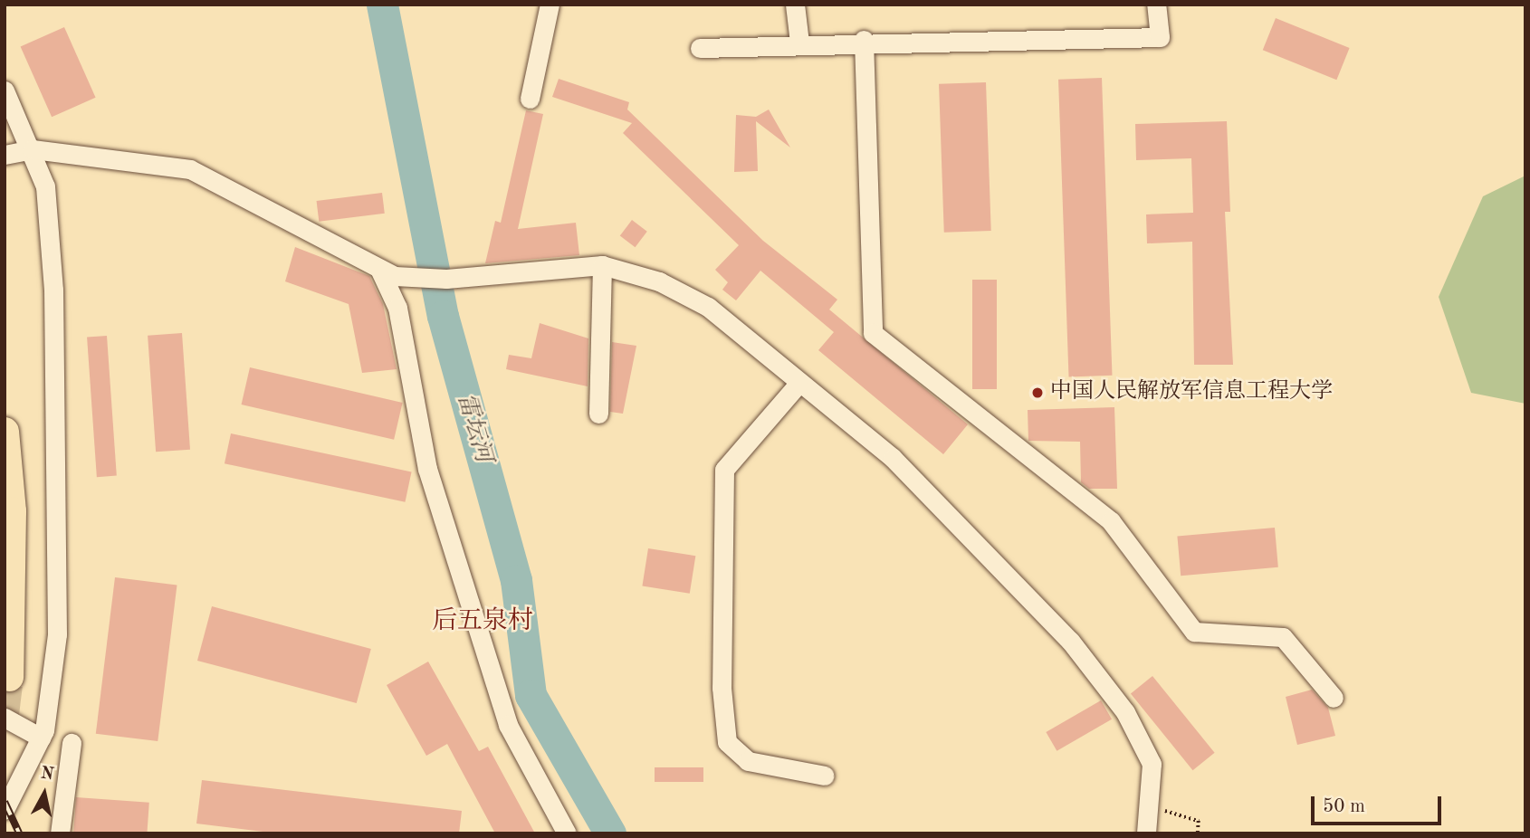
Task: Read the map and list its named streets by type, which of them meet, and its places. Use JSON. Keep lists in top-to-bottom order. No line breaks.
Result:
{"districts":["后五泉村"],"water":["雷坛河"],"places":["中国人民解放军信息工程大学"],"scale_bar":"50 m","north":"top"}
